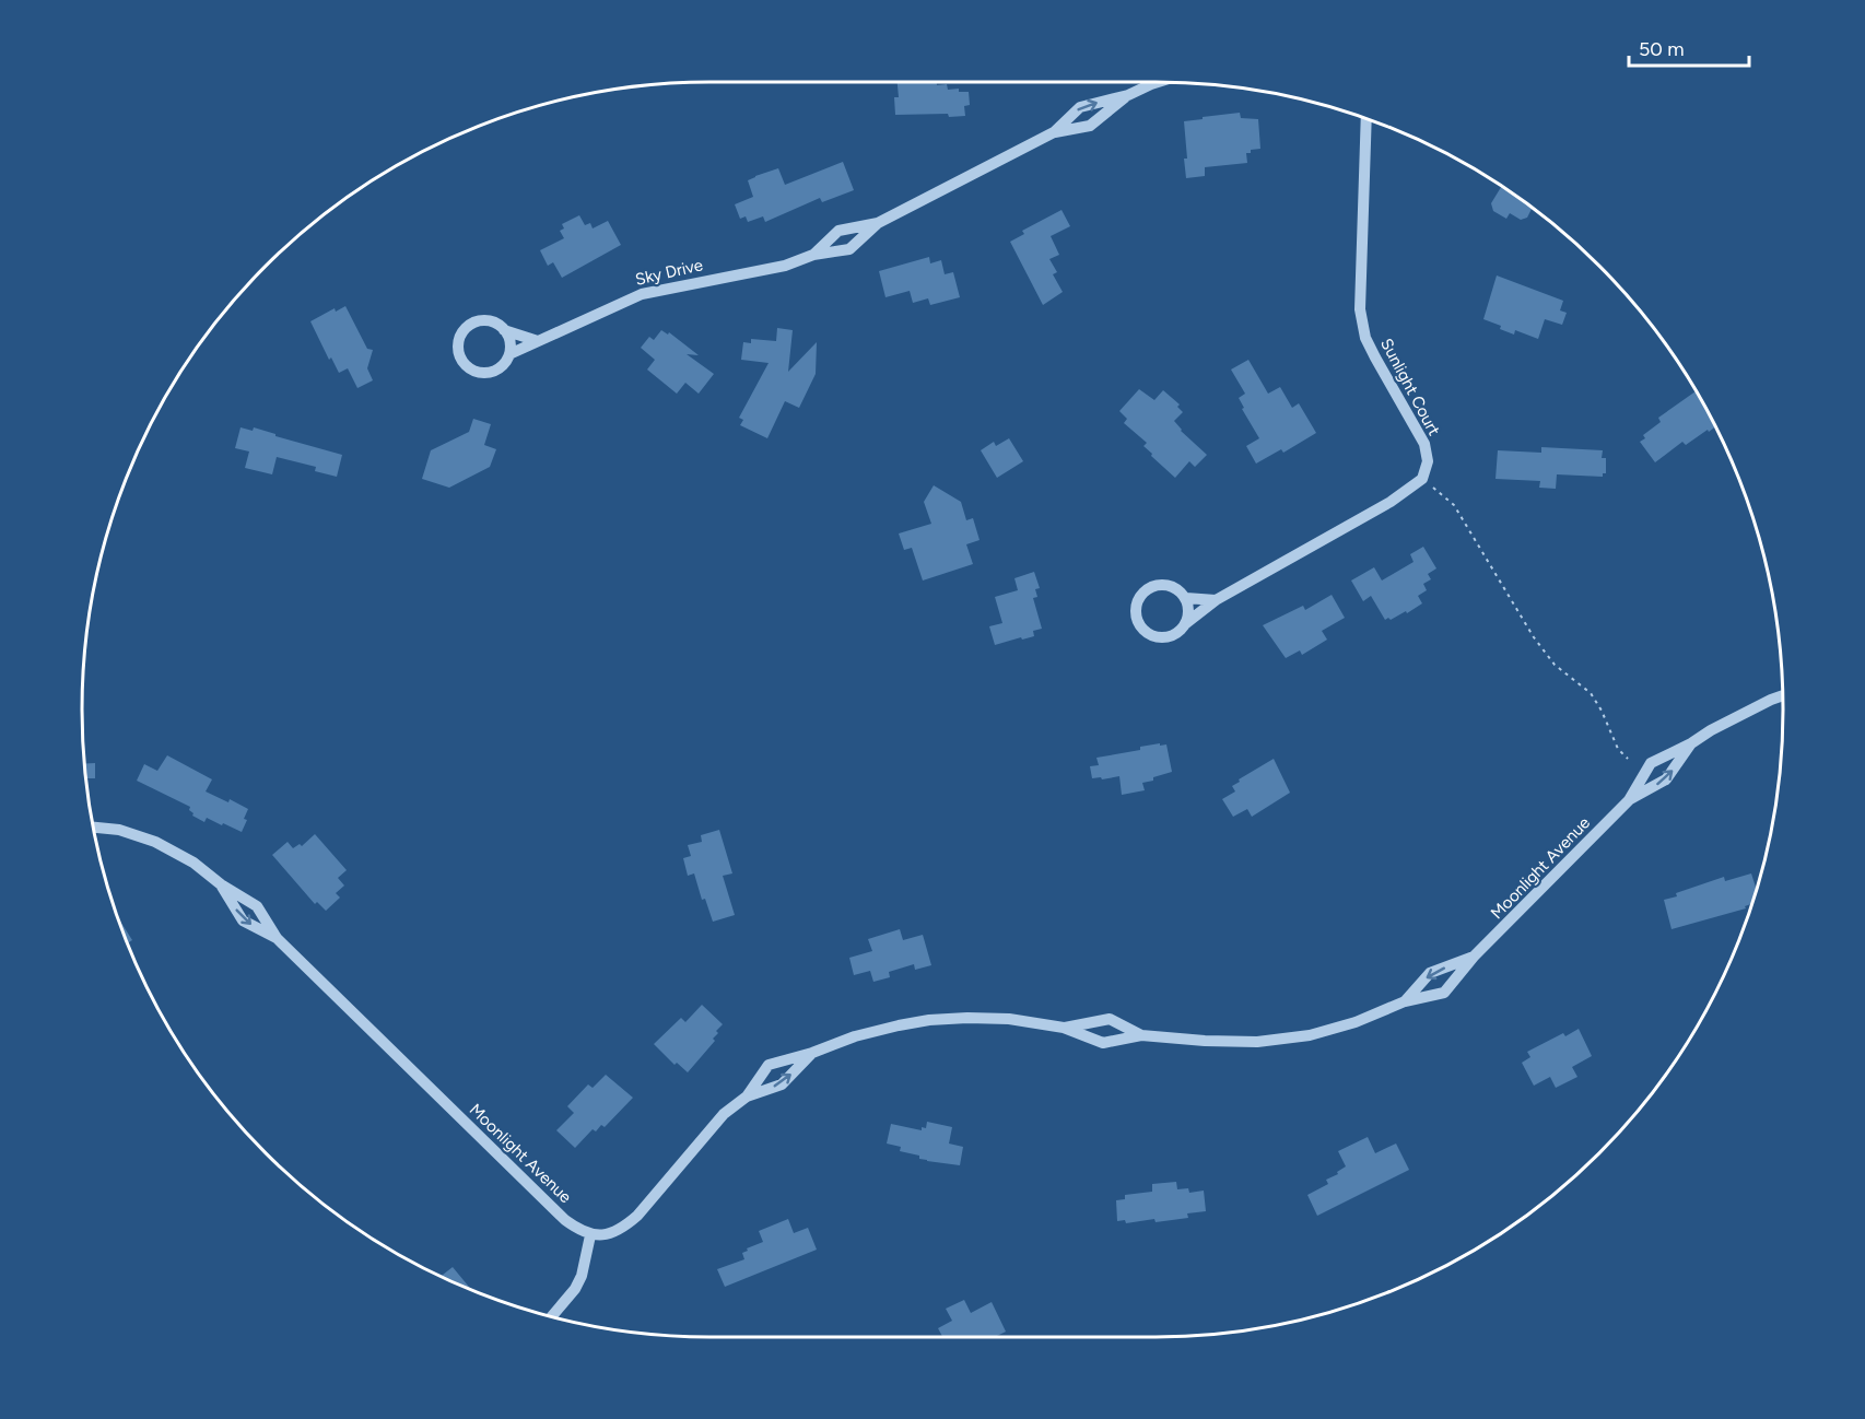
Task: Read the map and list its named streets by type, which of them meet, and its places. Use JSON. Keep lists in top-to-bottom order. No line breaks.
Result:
{"streets":{"street":["Sky Drive","Sunlight Court","Moonlight Avenue"]},"scale_bar":"50 m"}
